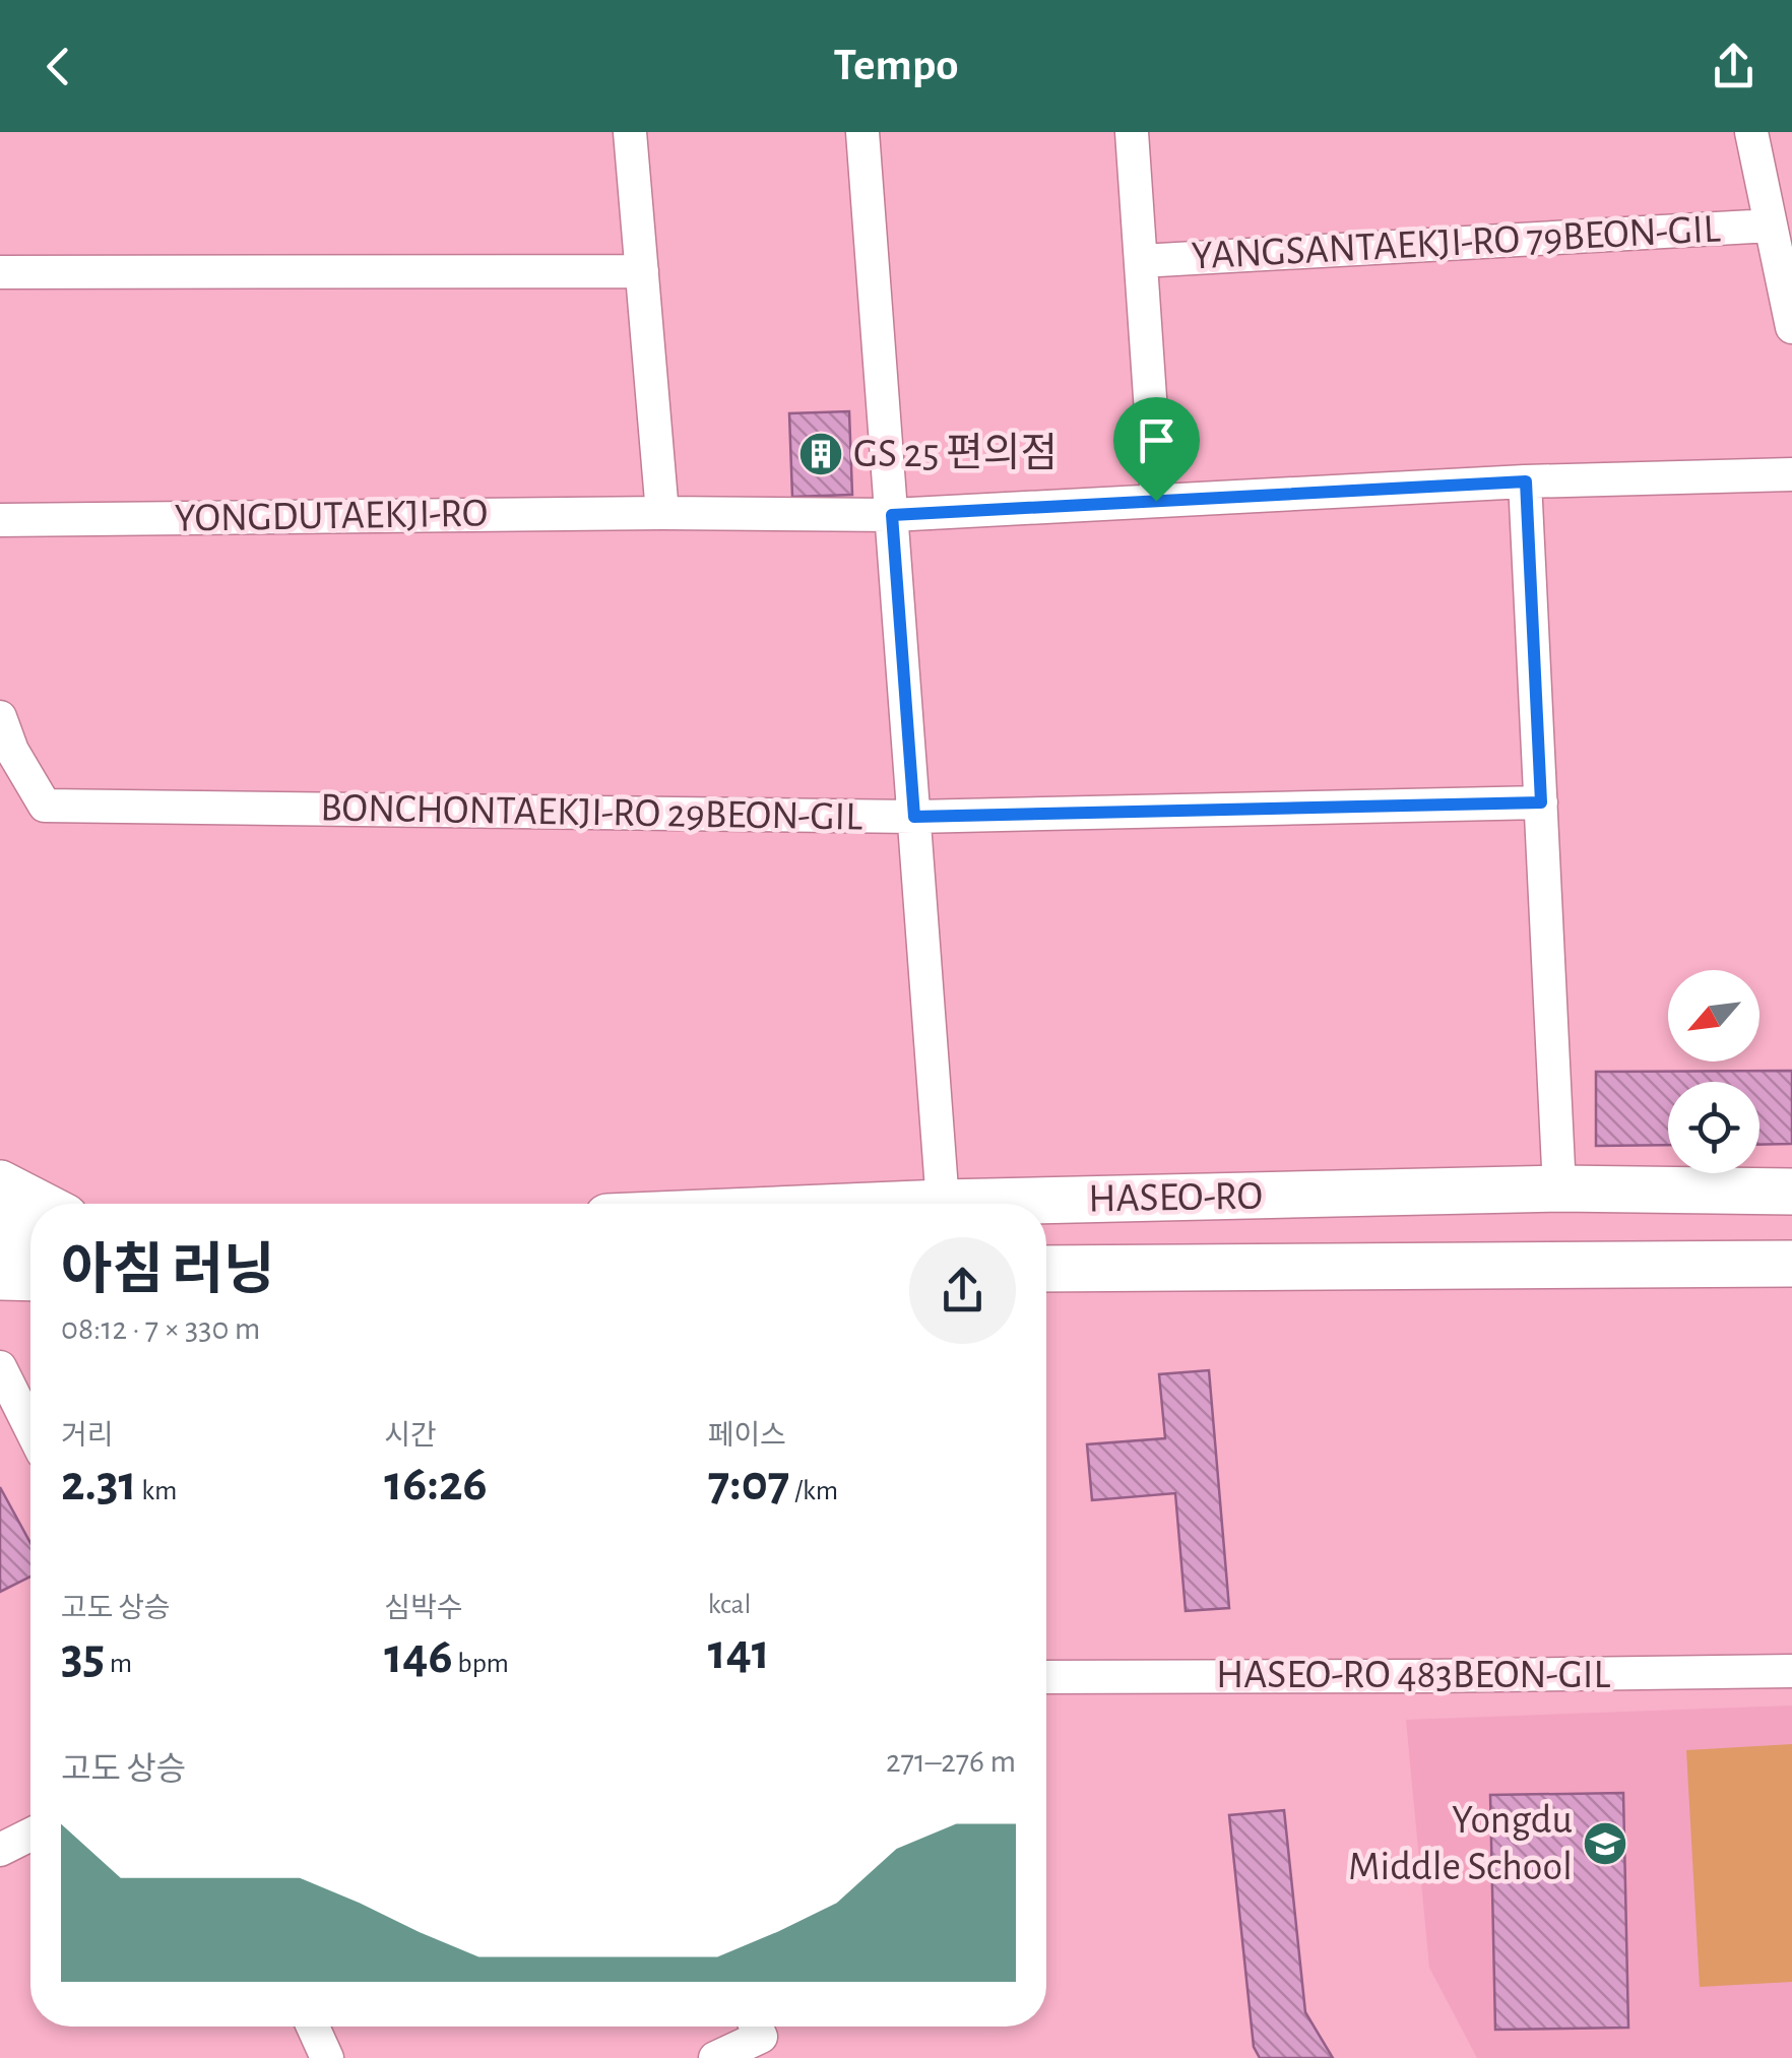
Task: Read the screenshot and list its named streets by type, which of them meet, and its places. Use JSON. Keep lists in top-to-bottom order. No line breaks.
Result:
{"streets":{"main road":["HASEO-RO"],"street":["YANGSANTAEKJI-RO 79BEON-GIL","YONGDUTAEKJI-RO","BONCHONTAEKJI-RO 29BEON-GIL","HASEO-RO 483BEON-GIL"]},"places":{"building":["GS 25 편의점"],"school or university":["Yongdu Middle School"]},"north":"bottom left","page":{"header":"Tempo","heading":["아침 러닝","08:12 · 7 × 330 m"],"stats":[["거리","2.31 km"],["시간","16:26"],["페이스","7:07 /km"],["고도 상승","35 m"],["심박수","146 bpm"],["kcal","141"]],"chart":["고도 상승","271–276 m"]}}
